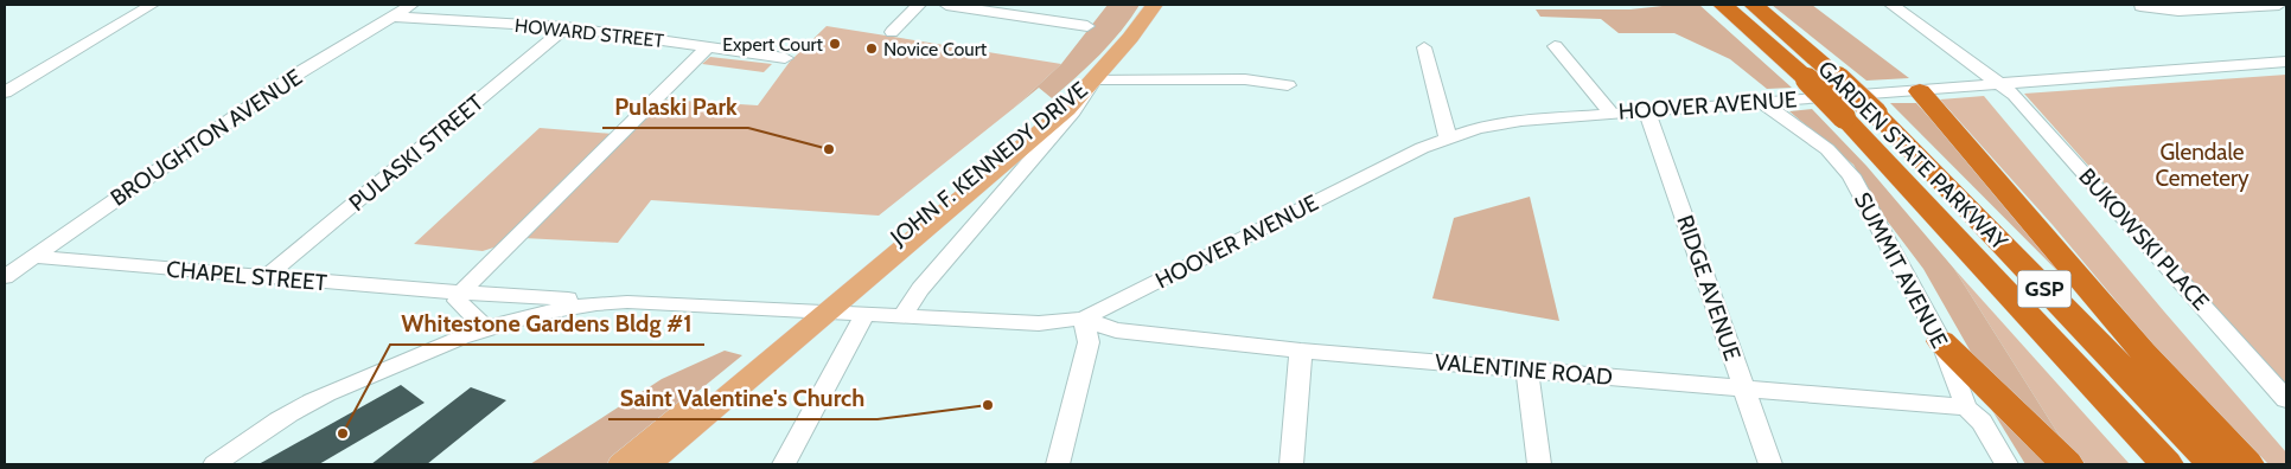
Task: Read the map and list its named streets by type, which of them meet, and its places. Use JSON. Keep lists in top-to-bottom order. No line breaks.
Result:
{"streets":{"highway":["GARDEN STATE PARKWAY","GSP"],"main road":["JOHN F. KENNEDY DRIVE"],"street":["HOWARD STREET","HOOVER AVENUE","BROUGHTON AVENUE","PULASKI STREET","BUKOWSKI PLACE","SUMMIT AVENUE","CHAPEL STREET","RIDGE AVENUE","VALENTINE ROAD"]},"crossings":[["HOWARD STREET","BROUGHTON AVENUE"],["HOWARD STREET","PULASKI STREET"],["HOOVER AVENUE","JOHN F. KENNEDY DRIVE"],["HOOVER AVENUE","BUKOWSKI PLACE"],["HOOVER AVENUE","SUMMIT AVENUE"],["HOOVER AVENUE","CHAPEL STREET"],["HOOVER AVENUE","RIDGE AVENUE"],["HOOVER AVENUE","VALENTINE ROAD"],["BROUGHTON AVENUE","CHAPEL STREET"],["PULASKI STREET","CHAPEL STREET"],["SUMMIT AVENUE","VALENTINE ROAD"],["RIDGE AVENUE","VALENTINE ROAD"]],"parks":["Glendale Cemetery"],"places":["Expert Court","Novice Court","Pulaski Park","Saint Valentine's Church","Whitestone Gardens Bldg #1"]}
